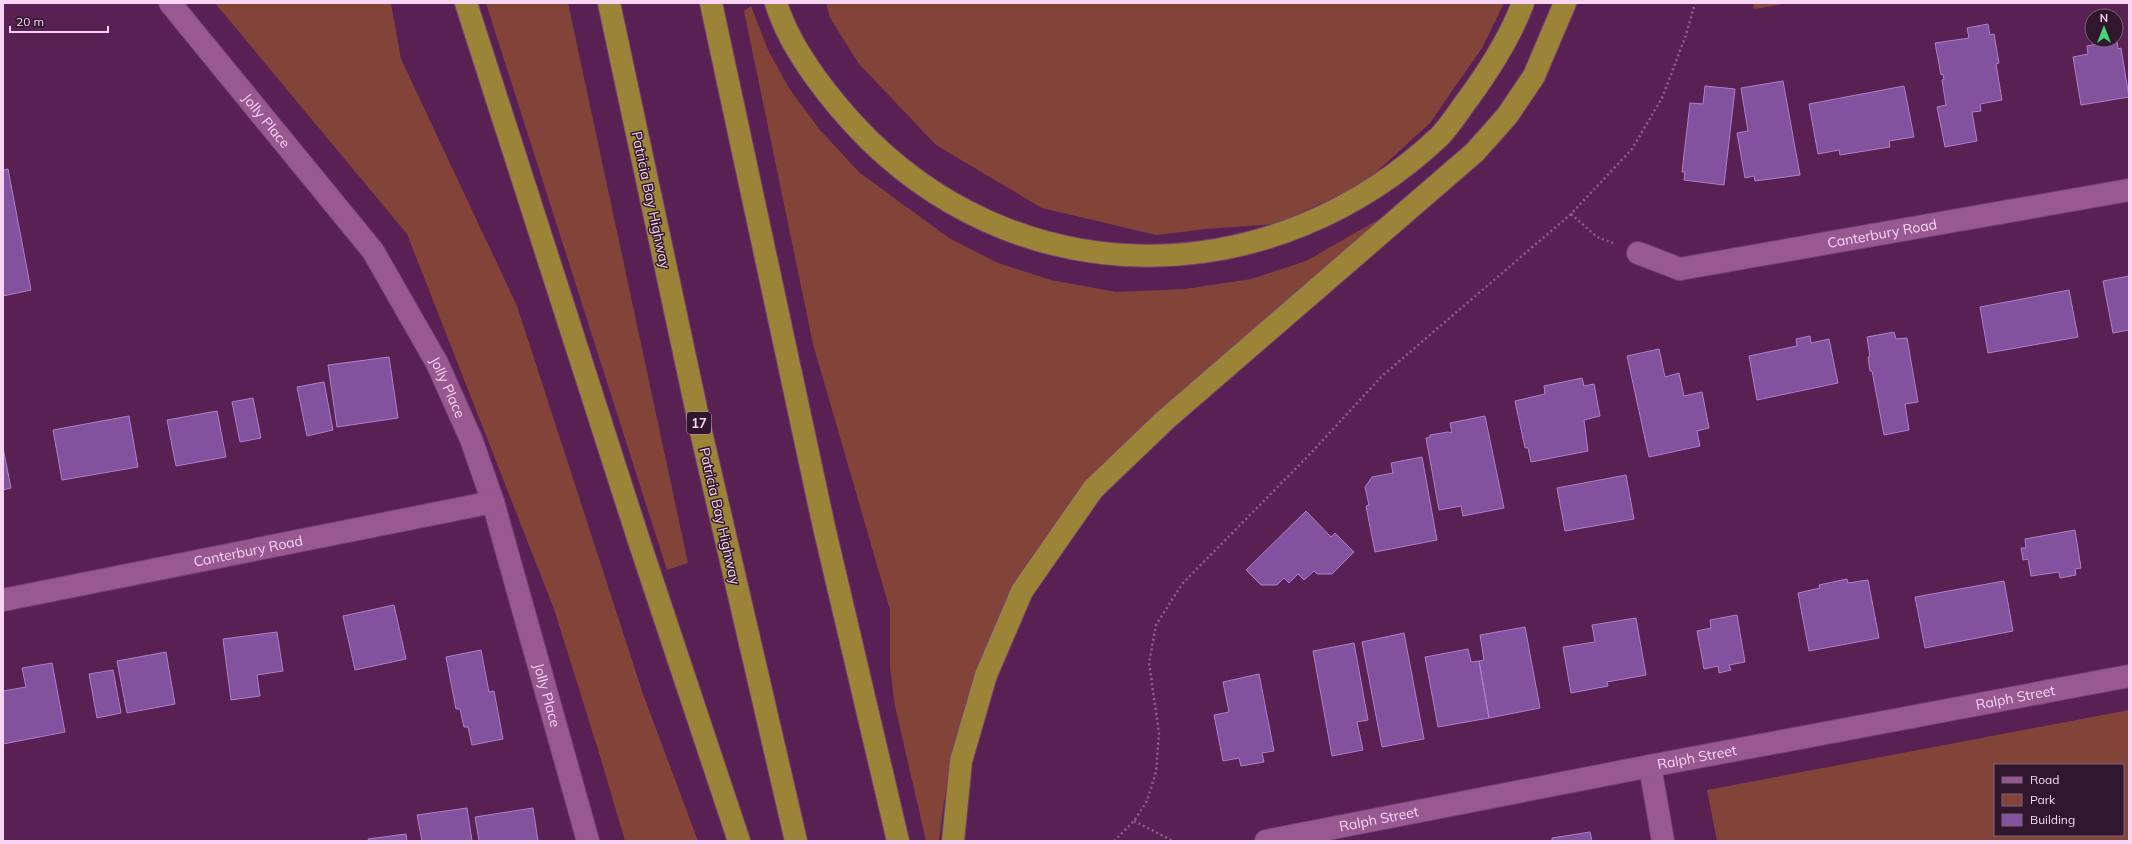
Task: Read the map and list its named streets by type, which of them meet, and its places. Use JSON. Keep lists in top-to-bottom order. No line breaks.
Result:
{"streets":{"highway":["Patricia Bay Highway","17"],"street":["Jolly Place","Canterbury Road","Ralph Street"]},"crossings":[["Jolly Place","Canterbury Road"]],"legend":["Road","Park","Building"],"scale_bar":"20 m","north":"top"}
